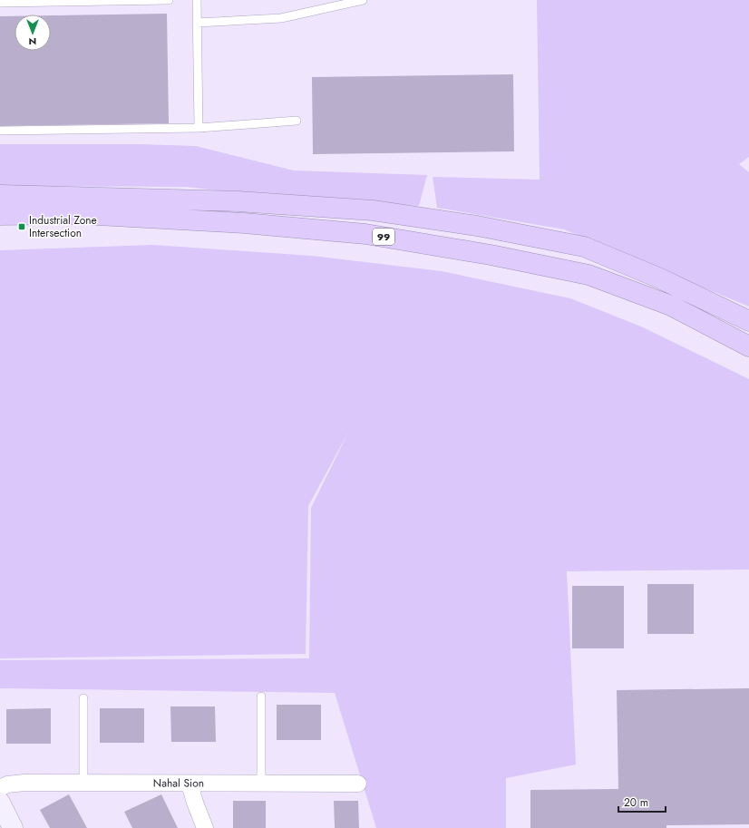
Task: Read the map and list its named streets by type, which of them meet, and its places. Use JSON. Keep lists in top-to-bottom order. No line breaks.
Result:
{"streets":{"highway":["99"],"street":["Nahal Sion"]},"places":{"transit":["Industrial Zone Intersection"]},"scale_bar":"20 m","north":"bottom"}
